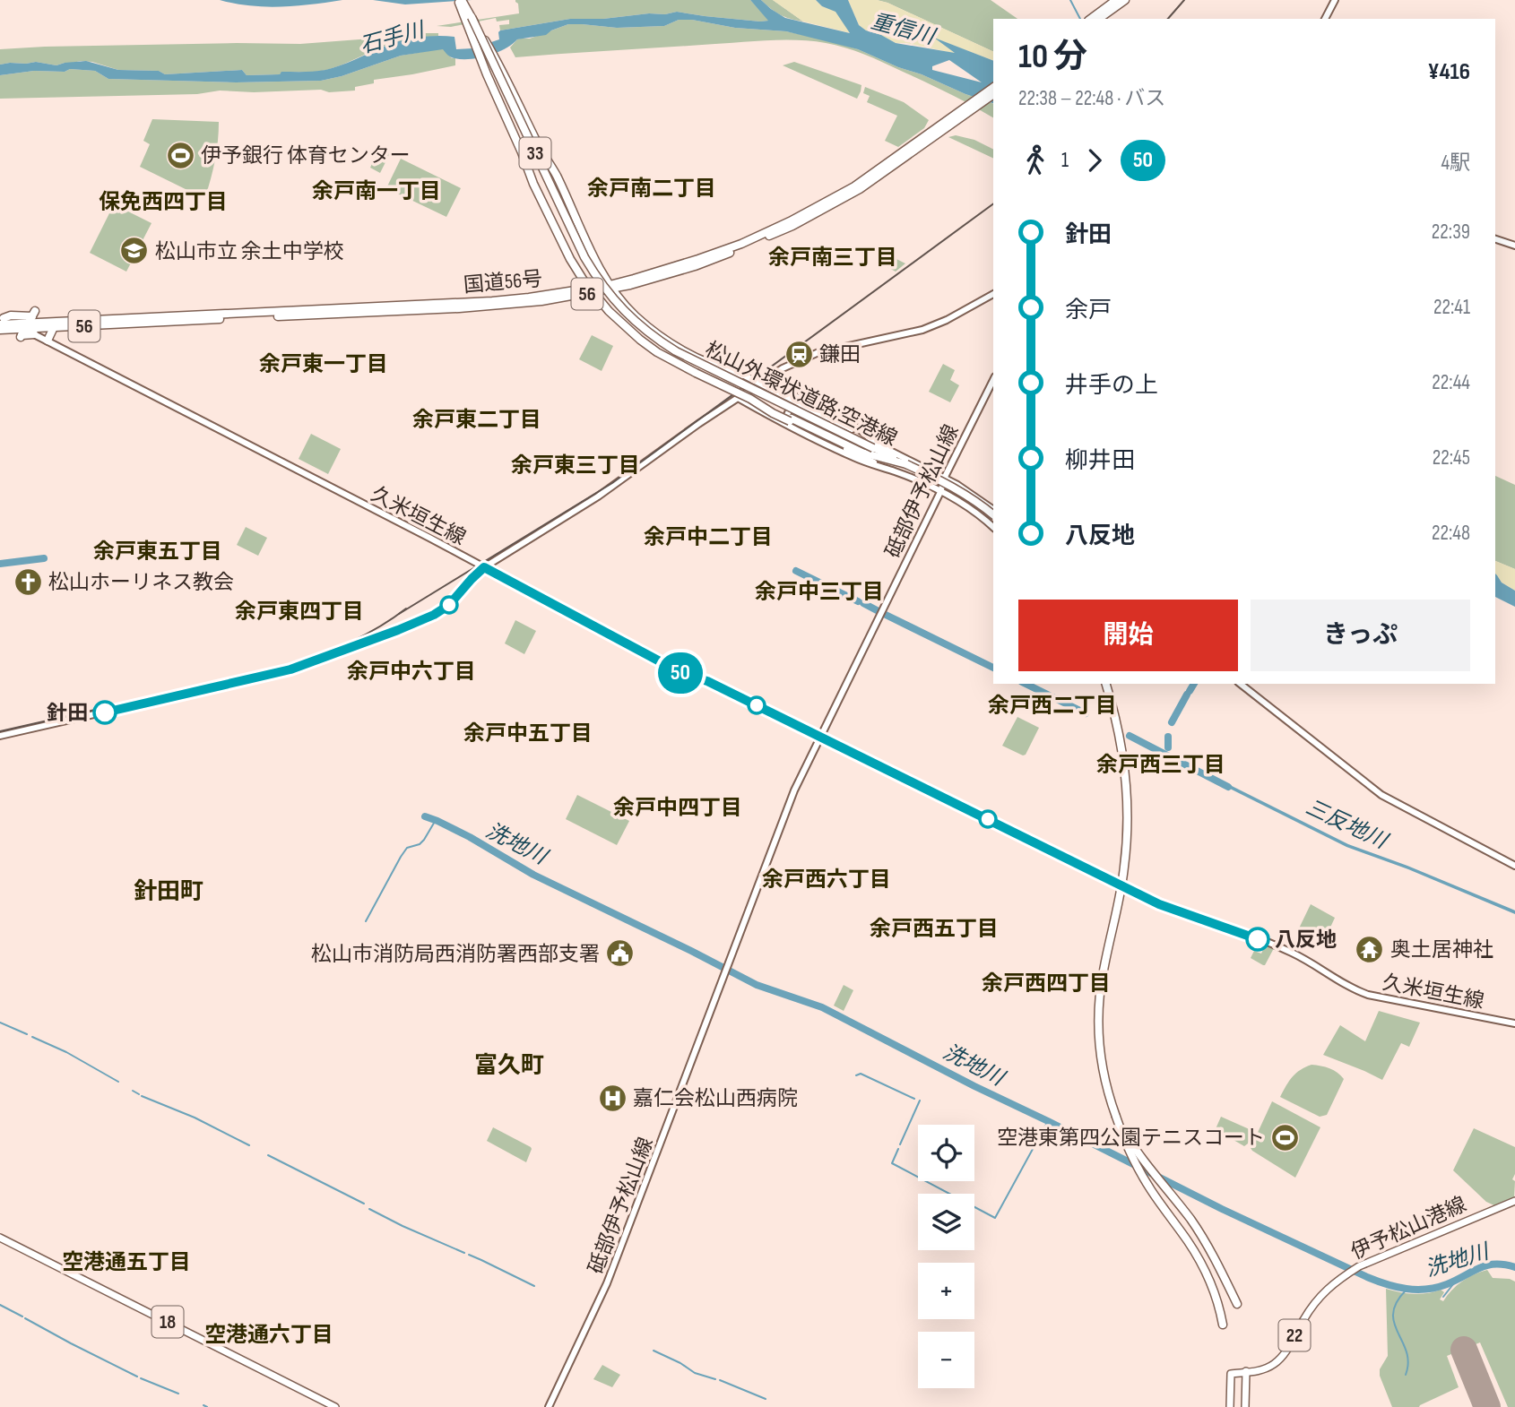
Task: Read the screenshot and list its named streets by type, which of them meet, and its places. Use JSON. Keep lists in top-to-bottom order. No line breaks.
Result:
{"streets":{"highway":["33","国道56号","56","松山外環状道路;空港線"],"main road":["砥部伊予松山線","久米垣生線","伊予松山港線","18","22"]},"crossings":[["33","国道56号"],["33","56"],["33","松山外環状道路;空港線"],["国道56号","56"],["国道56号","松山外環状道路;空港線"],["56","松山外環状道路;空港線"],["56","久米垣生線"],["砥部伊予松山線","久米垣生線"]],"districts":["余戸南二丁目","余戸南一丁目","保免西四丁目","余戸南三丁目","余戸東一丁目","余戸東二丁目","余戸東三丁目","余戸中二丁目","余戸東五丁目","余戸中三丁目","余戸東四丁目","余戸中六丁目","余戸西二丁目","余戸中五丁目","余戸西三丁目","余戸中四丁目","余戸西六丁目","針田町","余戸西五丁目","余戸西四丁目","富久町","空港通五丁目","空港通六丁目"],"water":["重信川","石手川","三反地川","洗地川"],"places":{"sports":["伊予銀行 体育センター","空港東第四公園テニスコート"],"school or university":["松山市立 余土中学校"],"station":["鎌田"],"church":["松山ホーリネス教会"],"other":["針田","八反地"],"temple":["奥土居神社"],"public building":["松山市消防局西消防署西部支署"],"hospital":["嘉仁会松山西病院"]},"lines":["bus line 50"],"page":{"on_map":"50","heading":["10 分","22:38 – 22:48 · バス","¥416"],"legs":["1","50","4駅"],"list":[{"name":"針田","value":"22:39"},{"name":"余戸","value":"22:41"},{"name":"井手の上","value":"22:44"},{"name":"柳井田","value":"22:45"},{"name":"八反地","value":"22:48"}],"buttons":["開始","きっぷ"],"map_buttons":["+","−"]}}
